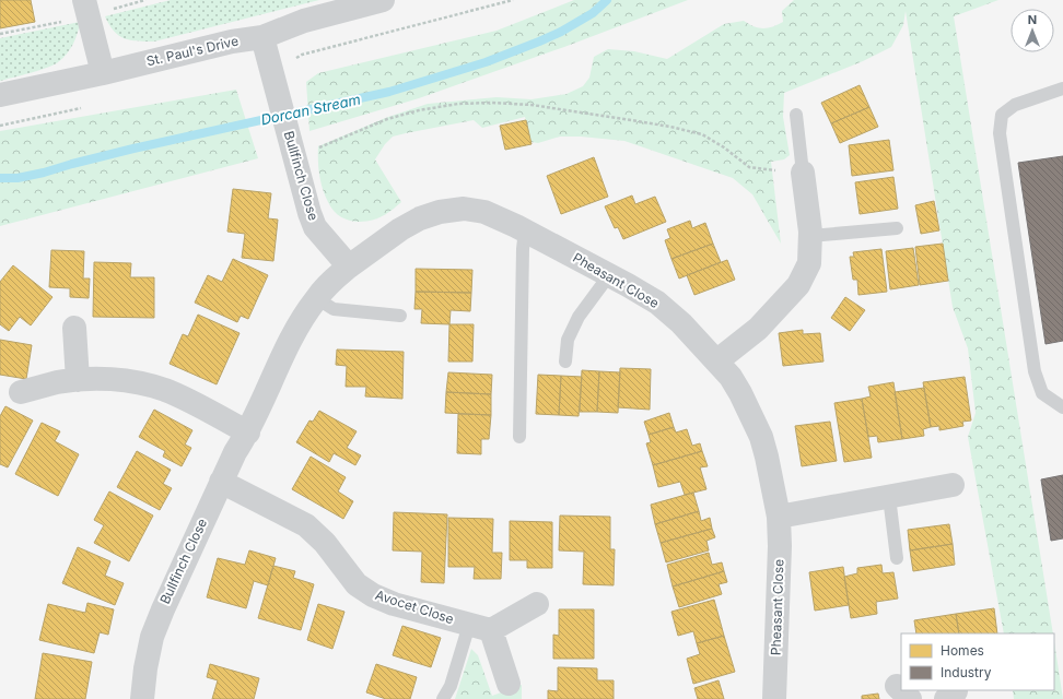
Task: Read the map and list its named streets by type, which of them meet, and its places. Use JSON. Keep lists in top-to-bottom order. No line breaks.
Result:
{"streets":{"street":["St. Paul's Drive","Bullfinch Close","Pheasant Close","Avocet Close"]},"crossings":[["St. Paul's Drive","Bullfinch Close"],["Bullfinch Close","Pheasant Close"],["Bullfinch Close","Avocet Close"]],"water":["Dorcan Stream"],"legend":["Homes","Industry"],"north":"top"}
